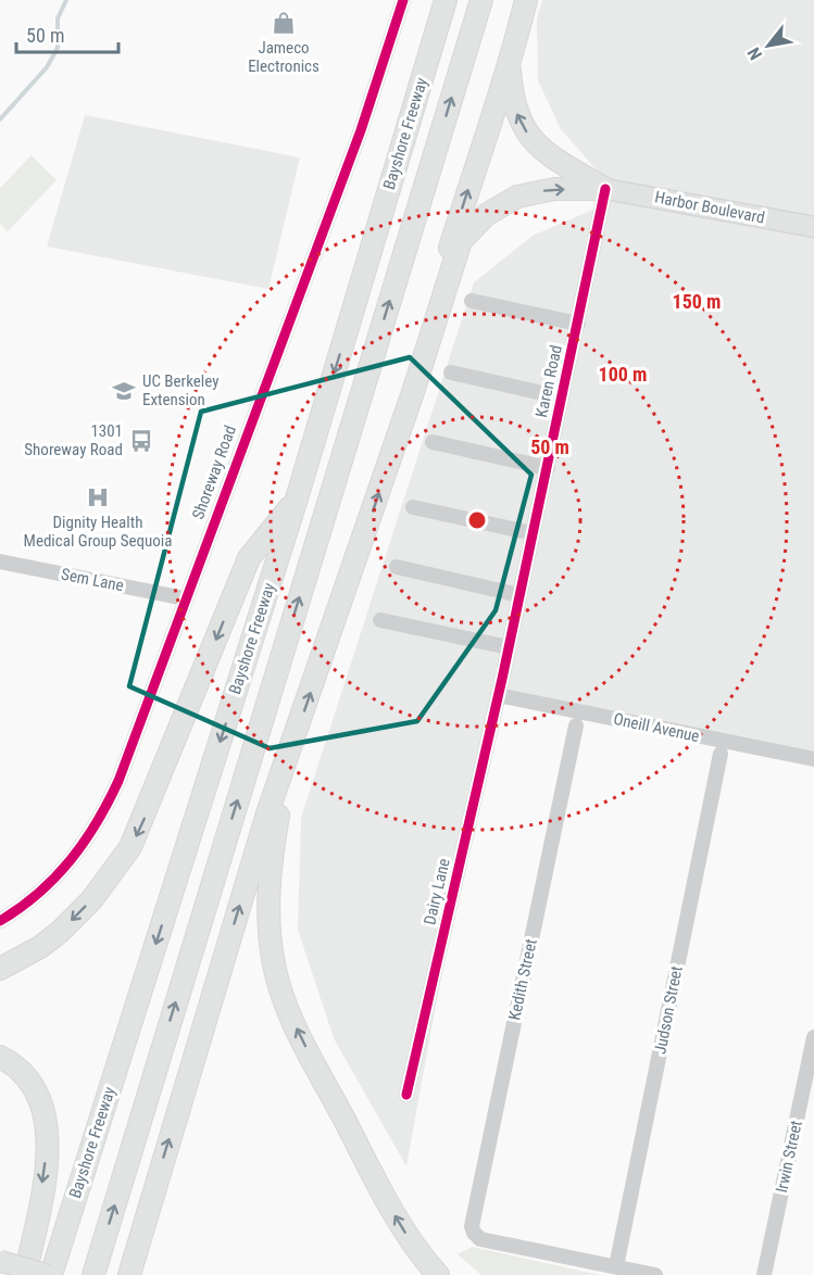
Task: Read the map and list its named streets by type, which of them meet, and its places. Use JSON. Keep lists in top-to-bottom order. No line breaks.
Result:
{"streets":{"highway":["Bayshore Freeway"],"main road":["Harbor Boulevard"],"street":["Karen Road","Shoreway Road","Sem Lane","Oneill Avenue","Dairy Lane","Kedith Street","Judson Street","Irwin Street"]},"crossings":[["Harbor Boulevard","Karen Road"],["Karen Road","Oneill Avenue"],["Karen Road","Dairy Lane"],["Shoreway Road","Sem Lane"],["Oneill Avenue","Dairy Lane"],["Kedith Street","Judson Street"]],"places":{"shop":["Jameco Electronics"],"school or university":["UC Berkeley Extension"],"bus stop":["1301 Shoreway Road"],"hospital":["Dignity Health Medical Group Sequoia"]},"scale_bar":"50 m","north":"bottom left","rings":["150 m","100 m","50 m"]}
